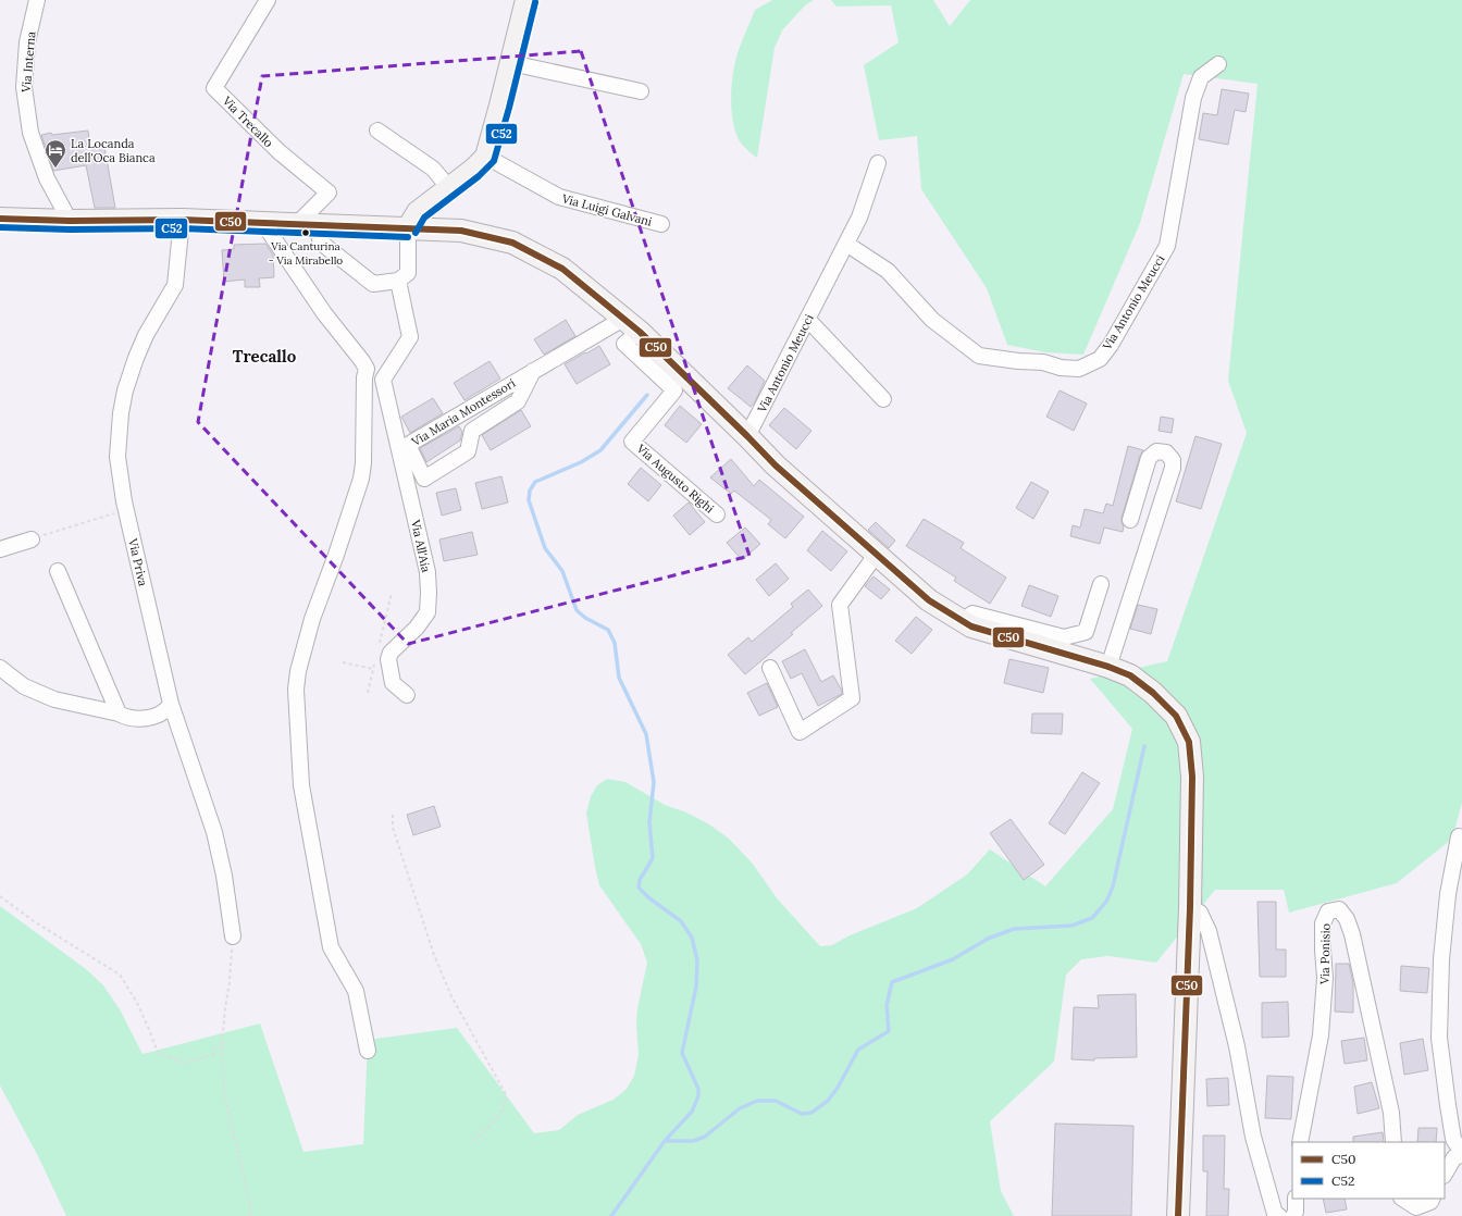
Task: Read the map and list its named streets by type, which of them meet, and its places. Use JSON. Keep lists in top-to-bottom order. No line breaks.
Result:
{"streets":{"street":["Via Interna","Via Trecallo","Via Luigi Galvani","Via Antonio Meucci","Via Maria Montessori","Via Augusto Righi","Via All'Aia","Via Priva","Via Ponisio"]},"crossings":[["Via Maria Montessori","Via Augusto Righi"]],"districts":["Trecallo"],"places":{"hotel":["La Locanda dell'Oca Bianca"],"other":["Via Canturina - Via Mirabello"]},"lines":["transit line C52","transit line C50"],"legend":["C50","C52"]}
